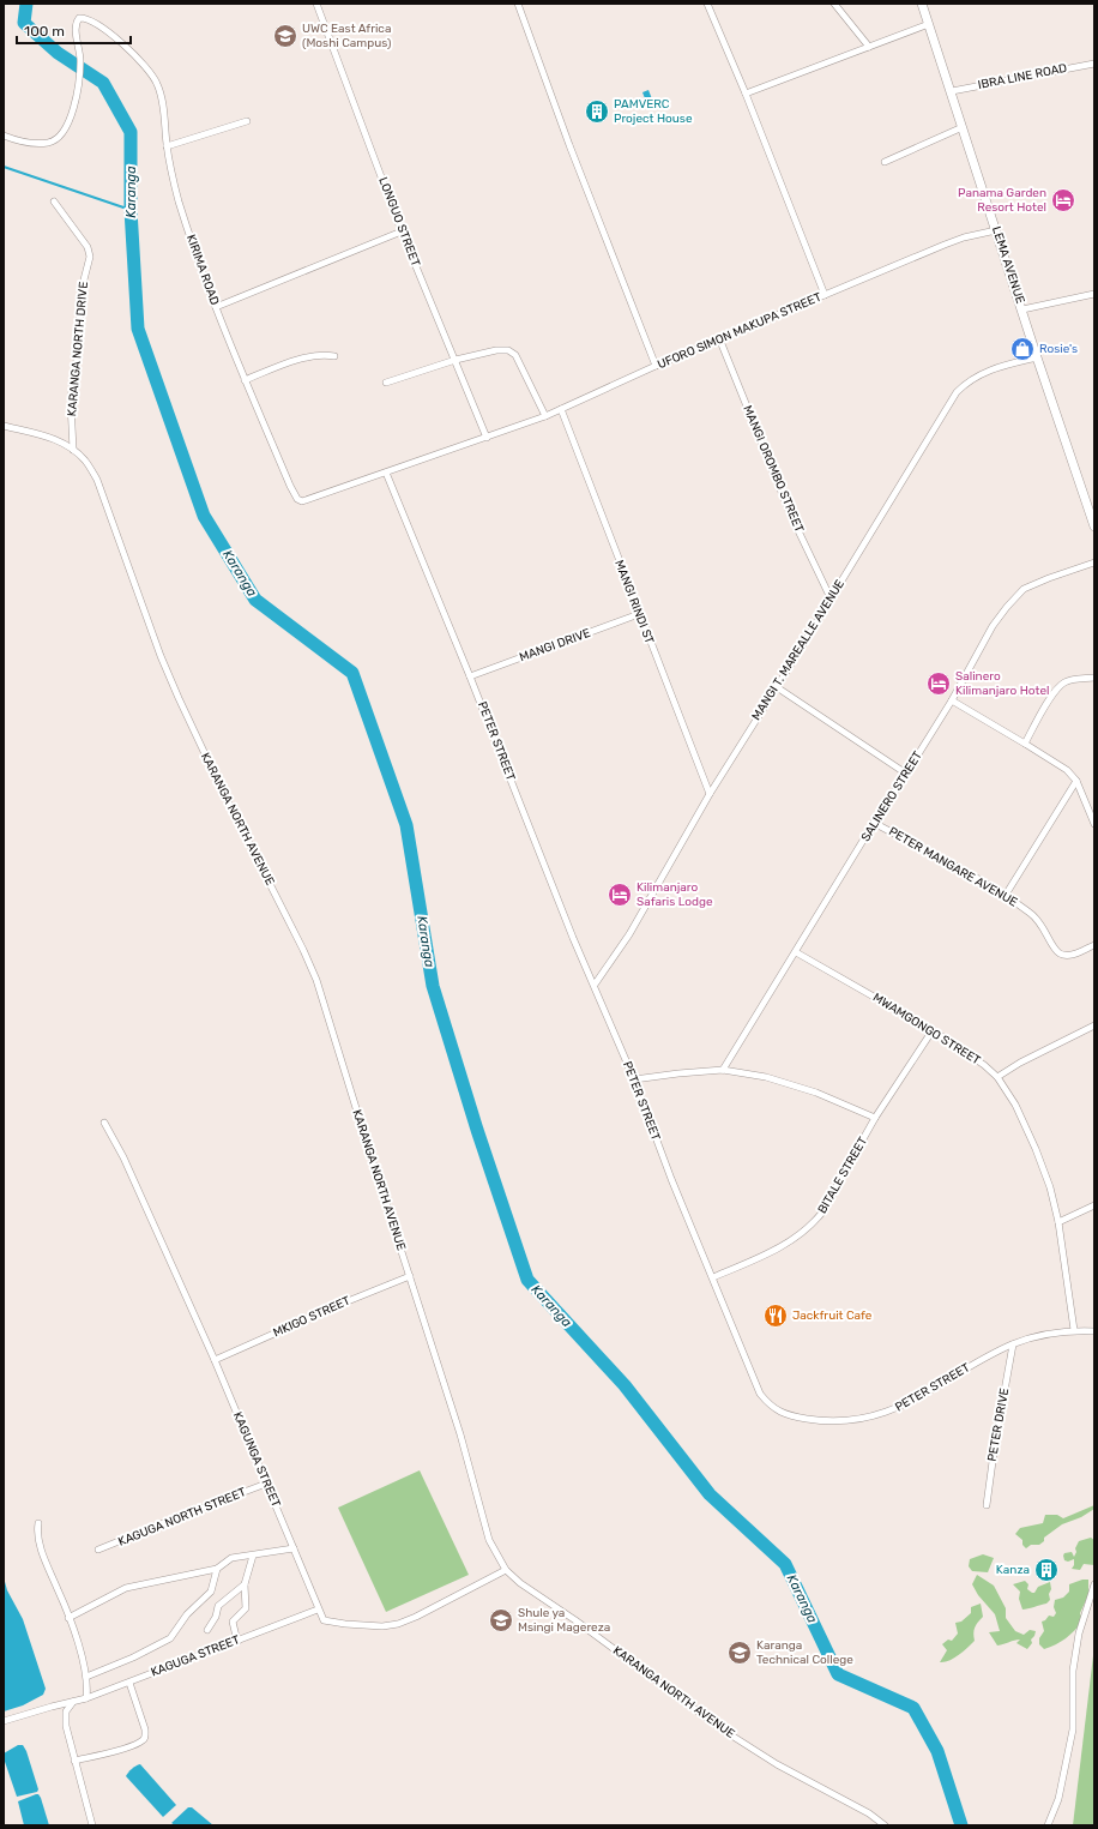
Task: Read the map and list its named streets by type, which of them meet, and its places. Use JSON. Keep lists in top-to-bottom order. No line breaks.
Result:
{"streets":{"main road":["LEMA AVENUE"],"street":["IBRA LINE ROAD","LONGUO STREET","KIRIMA ROAD","UFORO SIMON MAKUPA STREET","KARANGA NORTH DRIVE","MANGI OROMBO STREET","MANGI RINDI ST","MANGI DRIVE","MANGI T. MAREALLE AVENUE","PETER STREET","SALINERO STREET","KARANGA NORTH AVENUE","PETER MANGARE AVENUE","MWAMGONGO STREET","BITALE STREET","MKIGO STREET","PETER DRIVE","KAGUNGA STREET","KAGUGA NORTH STREET","KAGUGA STREET"]},"crossings":[["IBRA LINE ROAD","LEMA AVENUE"],["LONGUO STREET","UFORO SIMON MAKUPA STREET"],["LEMA AVENUE","UFORO SIMON MAKUPA STREET"],["LEMA AVENUE","MANGI T. MAREALLE AVENUE"],["KIRIMA ROAD","UFORO SIMON MAKUPA STREET"],["KIRIMA ROAD","PETER STREET"],["UFORO SIMON MAKUPA STREET","MANGI OROMBO STREET"],["UFORO SIMON MAKUPA STREET","MANGI RINDI ST"],["UFORO SIMON MAKUPA STREET","PETER STREET"],["KARANGA NORTH DRIVE","KARANGA NORTH AVENUE"],["MANGI OROMBO STREET","MANGI T. MAREALLE AVENUE"],["MANGI RINDI ST","MANGI DRIVE"],["MANGI RINDI ST","MANGI T. MAREALLE AVENUE"],["MANGI DRIVE","PETER STREET"],["MANGI T. MAREALLE AVENUE","PETER STREET"],["PETER STREET","MWAMGONGO STREET"],["PETER STREET","BITALE STREET"],["PETER STREET","PETER DRIVE"],["SALINERO STREET","PETER MANGARE AVENUE"],["SALINERO STREET","MWAMGONGO STREET"],["KARANGA NORTH AVENUE","MKIGO STREET"],["MWAMGONGO STREET","BITALE STREET"],["MKIGO STREET","KAGUNGA STREET"],["KAGUNGA STREET","KAGUGA NORTH STREET"],["KAGUNGA STREET","KAGUGA STREET"]],"water":["Karanga"],"places":{"school or university":["UWC East Africa (Moshi Campus)","Shule ya Msingi Magereza","Karanga Technical College"],"building":["PAMVERC Project House","Kanza"],"hotel":["Panama Garden Resort Hotel","Salinero Kilimanjaro Hotel","Kilimanjaro Safaris Lodge"],"shop":["Rosie's"],"restaurant":["Jackfruit Cafe"]},"scale_bar":"100 m"}
